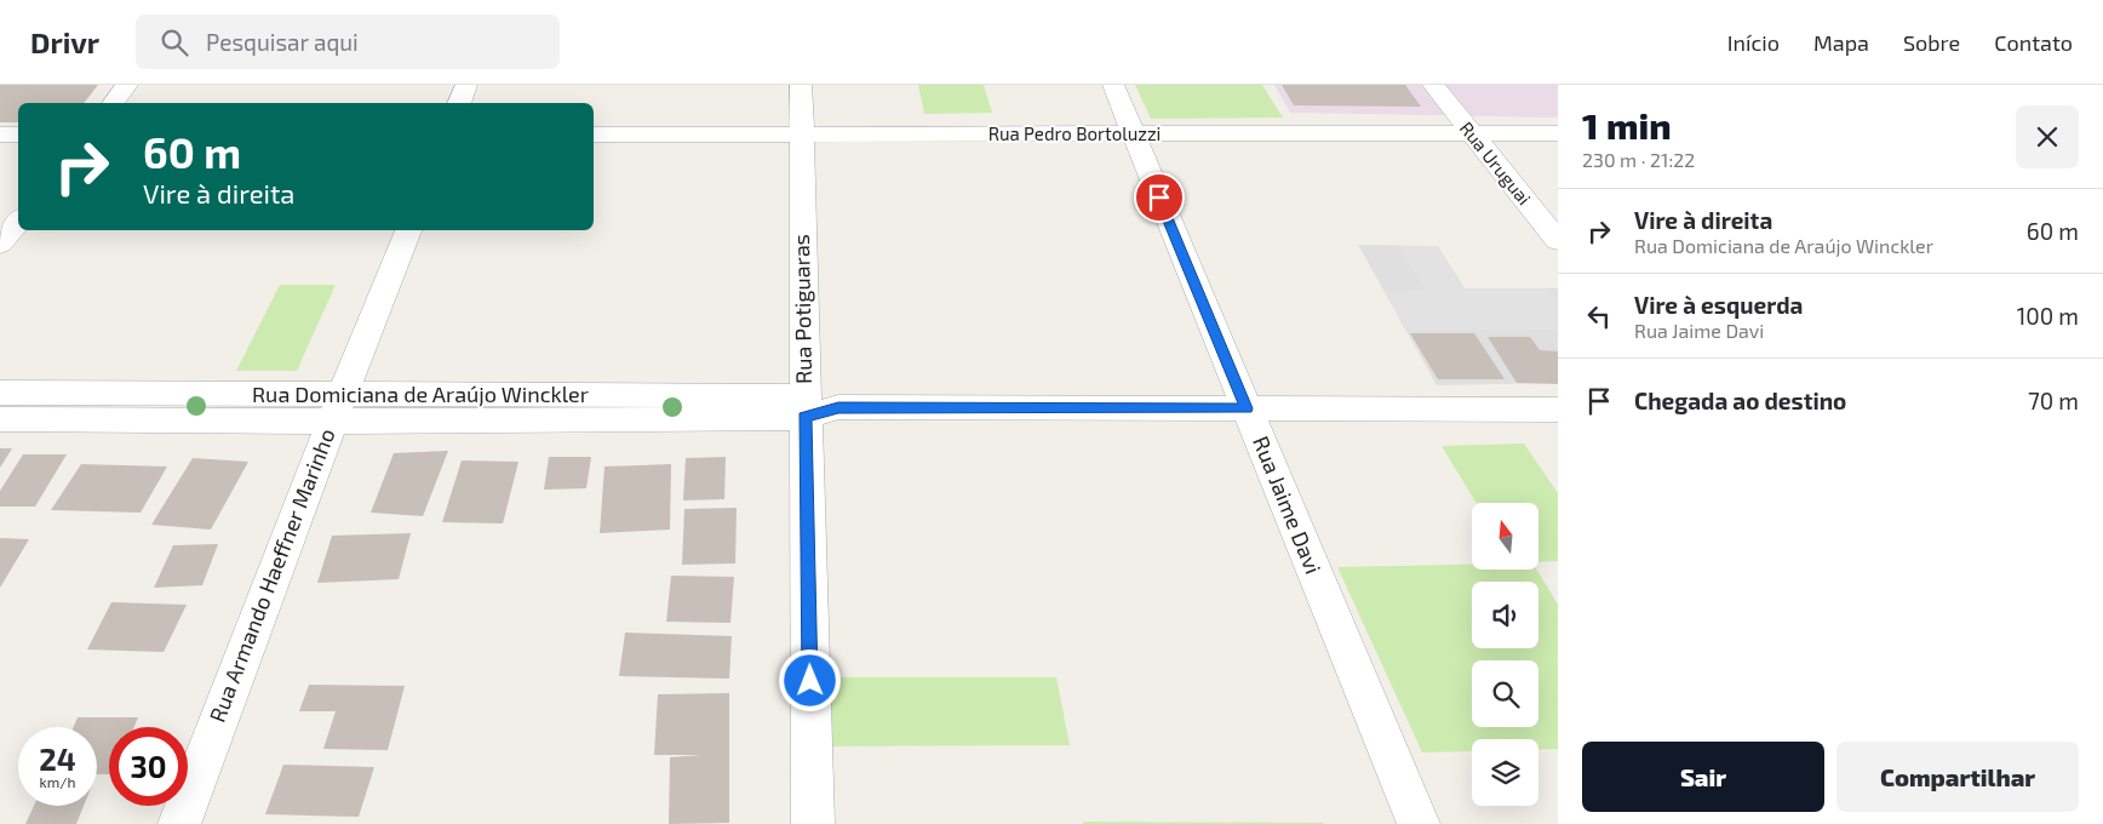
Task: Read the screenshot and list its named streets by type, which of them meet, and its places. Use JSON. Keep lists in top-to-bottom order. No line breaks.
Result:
{"streets":{"street":["Rua Pedro Bortoluzzi","Rua Uruguai","Rua Potiguaras","Rua Domiciana de Araújo Winckler","Rua Jaime Davi","Rua Armando Haeffner Marinho"]},"crossings":[["Rua Pedro Bortoluzzi","Rua Uruguai"],["Rua Pedro Bortoluzzi","Rua Potiguaras"],["Rua Pedro Bortoluzzi","Rua Jaime Davi"],["Rua Potiguaras","Rua Domiciana de Araújo Winckler"],["Rua Domiciana de Araújo Winckler","Rua Jaime Davi"],["Rua Domiciana de Araújo Winckler","Rua Armando Haeffner Marinho"]],"north":"top","page":{"header":"Drivr","search":"Pesquisar aqui","nav":["Início","Mapa","Sobre","Contato"],"heading":["1 min","230 m · 21:22"],"turn":["60 m","Vire à direita"],"list":[{"name":"Vire à direita","note":"Rua Domiciana de Araújo Winckler","value":"60 m"},{"name":"Vire à esquerda","note":"Rua Jaime Davi","value":"100 m"},{"name":"Chegada ao destino","value":"70 m"}],"speed":"24 km/h","limit":"30","buttons":["Sair","Compartilhar"]}}
